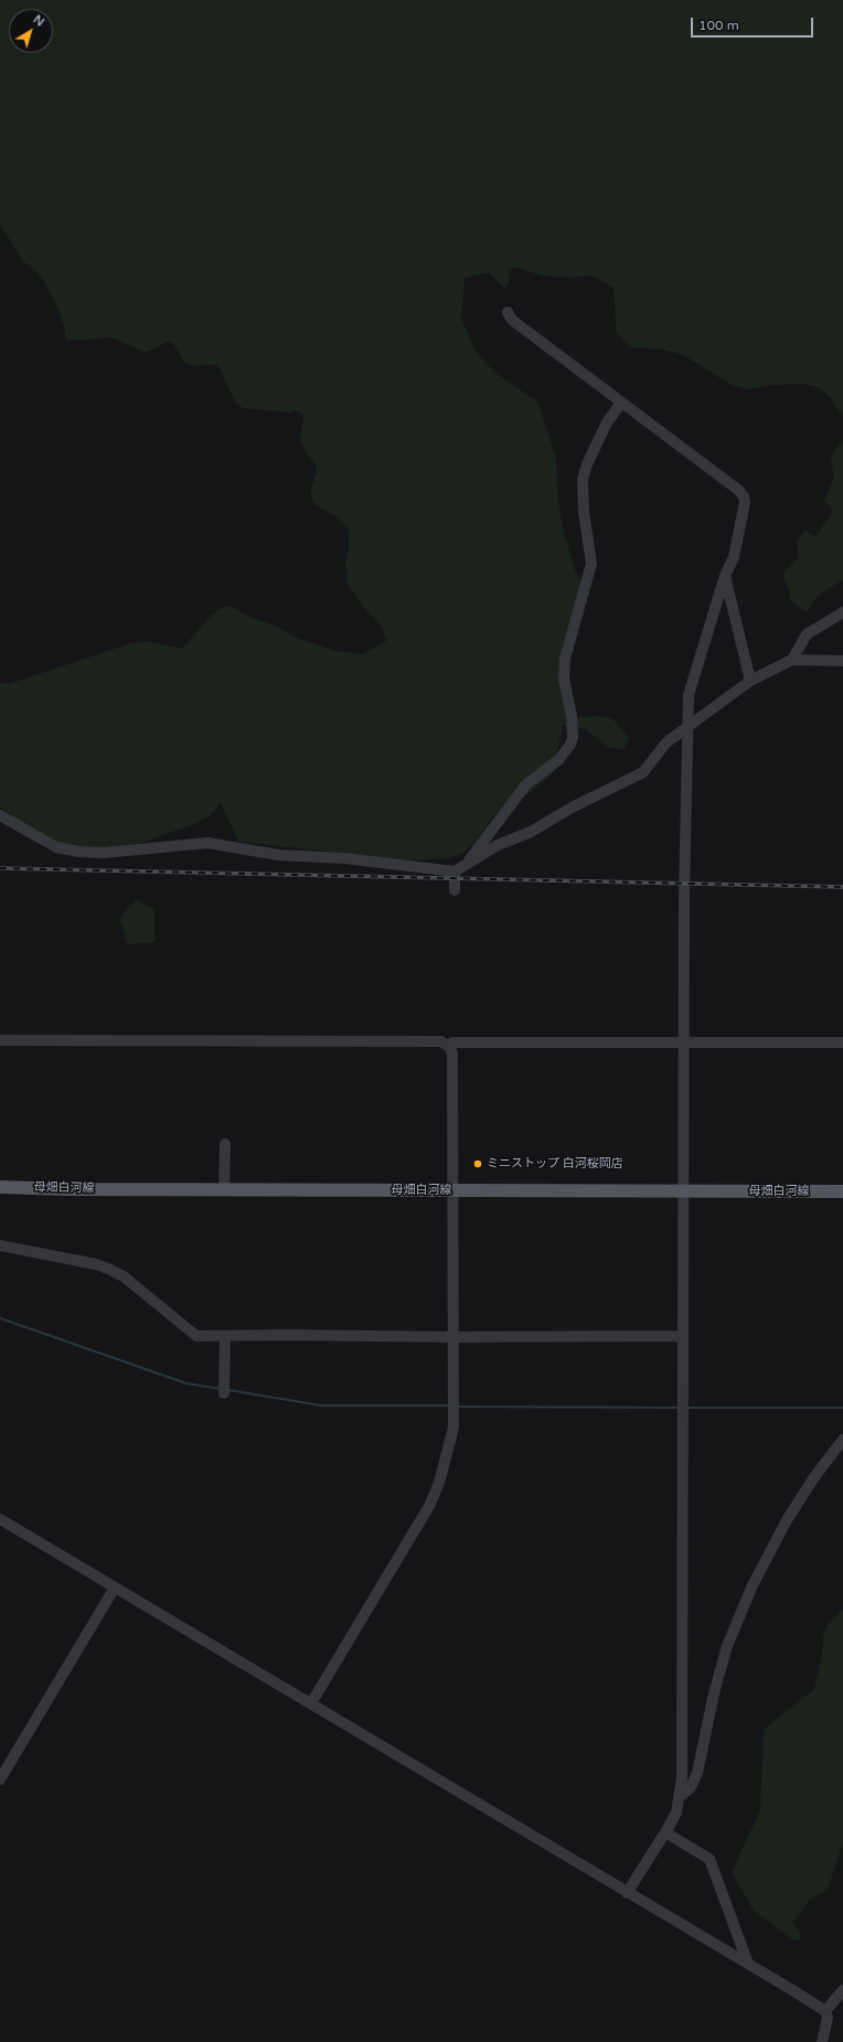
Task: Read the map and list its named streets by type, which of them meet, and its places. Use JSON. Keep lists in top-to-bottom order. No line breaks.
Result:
{"streets":{"main road":["母畑白河線"]},"places":["ミニストップ 白河桜岡店"],"scale_bar":"100 m","north":"top right"}
